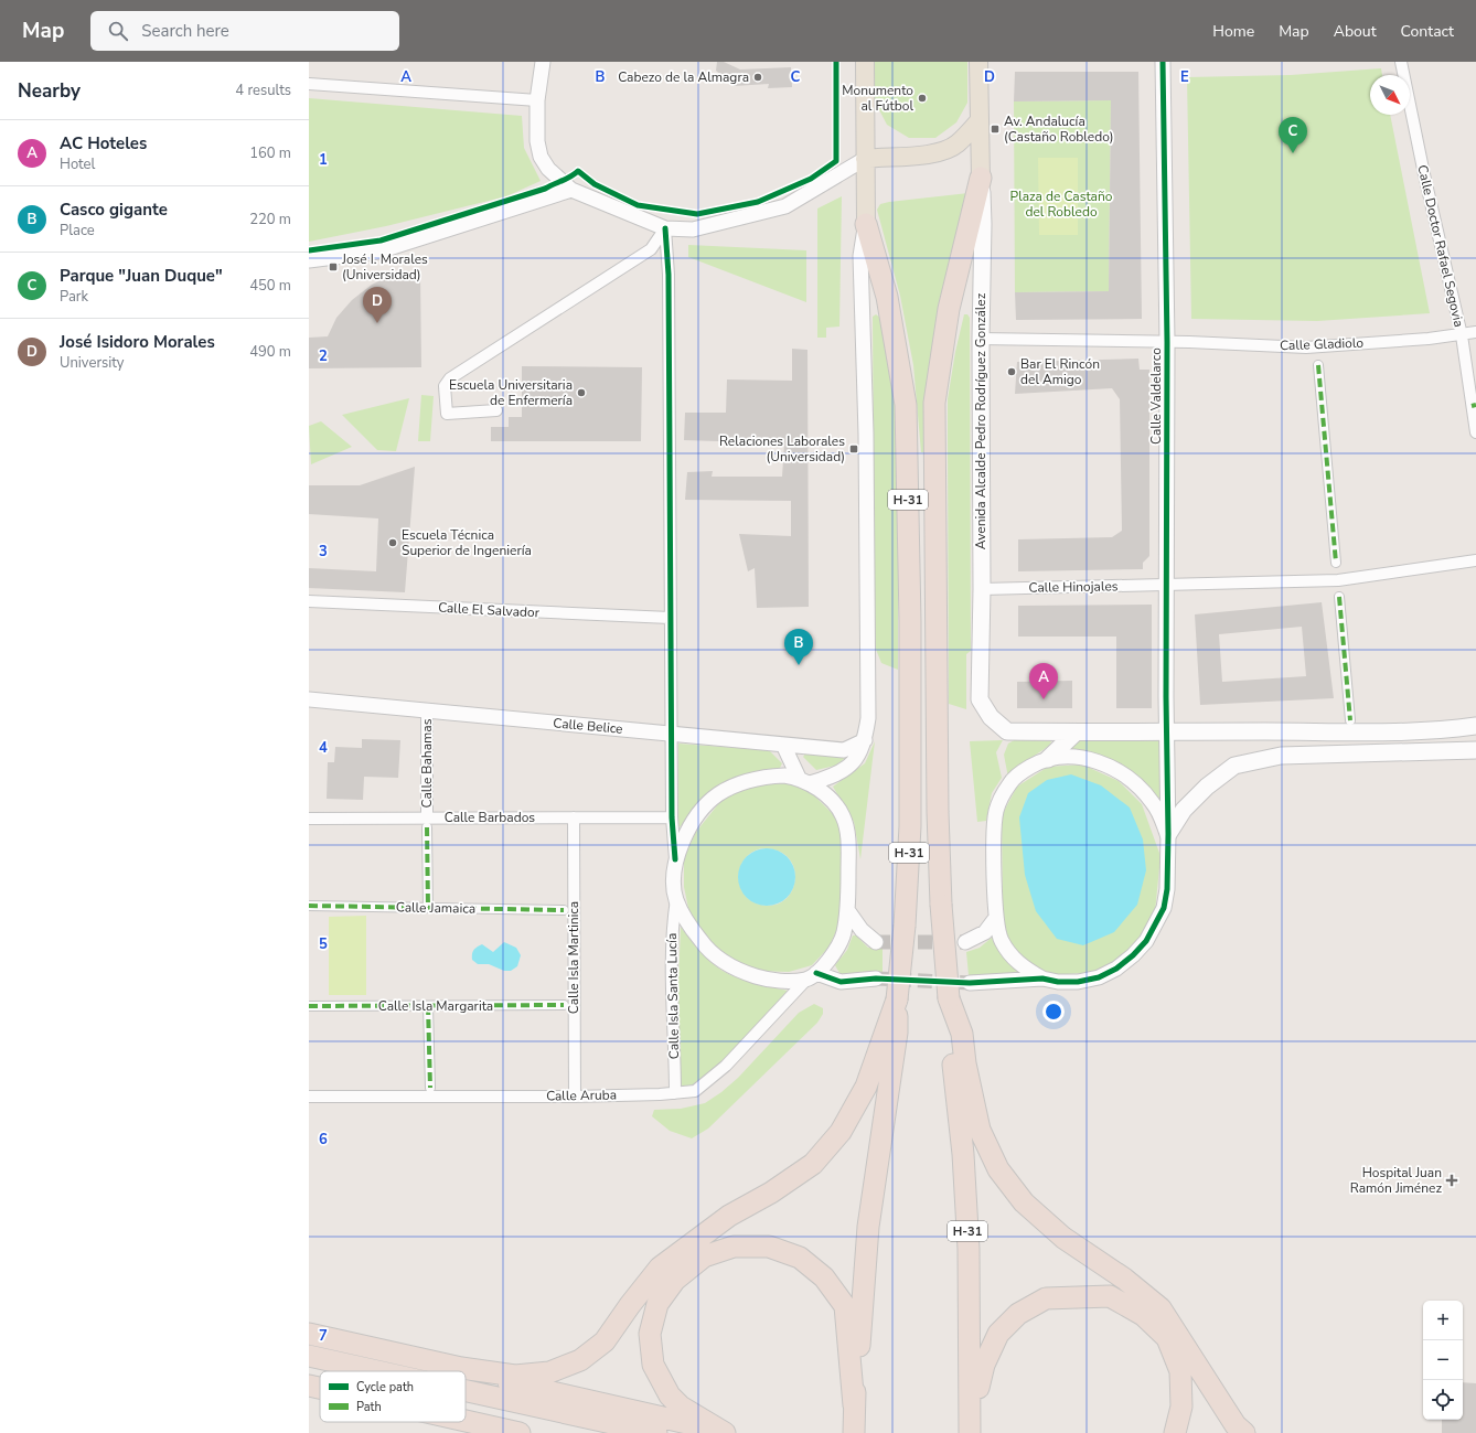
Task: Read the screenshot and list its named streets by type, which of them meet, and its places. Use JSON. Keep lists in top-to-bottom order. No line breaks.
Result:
{"streets":{"highway":["H-31"],"main road":["Avenida Alcalde Pedro Rodríguez González"],"street":["Calle Doctor Rafael Segovia","Calle Gladiolo","Calle Valdelarco","Calle Hinojales","Calle El Salvador","Calle Belice","Calle Bahamas","Calle Barbados","Calle Jamaica","Calle Isla Martinica","Calle Isla Santa Lucía","Calle Isla Margarita","Calle Aruba"]},"crossings":[["Calle Doctor Rafael Segovia","Calle Gladiolo"],["Calle Gladiolo","Calle Valdelarco"],["Calle Gladiolo","Avenida Alcalde Pedro Rodríguez González"],["Calle Valdelarco","Avenida Alcalde Pedro Rodríguez González"],["Calle Valdelarco","Calle Hinojales"],["Avenida Alcalde Pedro Rodríguez González","H-31"],["Avenida Alcalde Pedro Rodríguez González","Calle Hinojales"],["Calle Belice","Calle Bahamas"],["Calle Bahamas","Calle Barbados"],["Calle Barbados","Calle Isla Martinica"],["Calle Isla Martinica","Calle Aruba"],["Calle Isla Santa Lucía","Calle Aruba"]],"parks":["Plaza de Castaño del Robledo"],"places":{"other":["Cabezo de la Almagra","Monumento al Fútbol","Bar El Rincón del Amigo","Escuela Universitaria de Enfermería","Escuela Técnica Superior de Ingeniería"],"transit":["Av. Andalucía (Castaño Robledo)","José I. Morales (Universidad)","Relaciones Laborales (Universidad)"],"health":["Hospital Juan Ramón Jiménez"]},"legend":["Cycle path","Path"],"north":"bottom right","page":{"header":"Map","search":"Search here","nav":["Home","Map","About","Contact"],"heading":["Nearby","4 results"],"pins":["C","D","B","A"],"list":[{"mark":"A","name":"AC Hoteles","note":"Hotel","value":"160 m"},{"mark":"B","name":"Casco gigante","note":"Place","value":"220 m"},{"mark":"C","name":"Parque \"Juan Duque\"","note":"Park","value":"450 m"},{"mark":"D","name":"José Isidoro Morales","note":"University","value":"490 m"}],"map_buttons":["+","−"]},"grid":{"columns":["A","B","C","D","E"],"rows":["1","2","3","4","5","6","7"]}}
